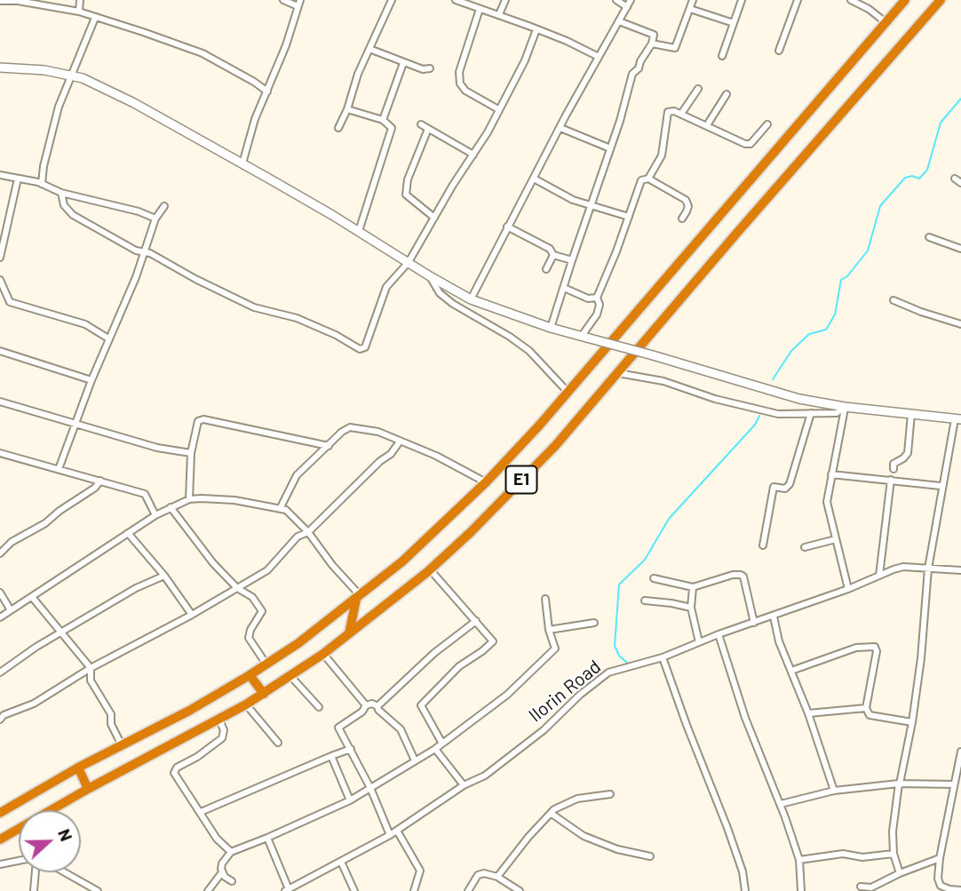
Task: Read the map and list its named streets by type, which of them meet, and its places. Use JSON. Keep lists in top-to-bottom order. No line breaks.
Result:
{"streets":{"highway":["E1"],"street":["Ilorin Road"]},"north":"right"}
